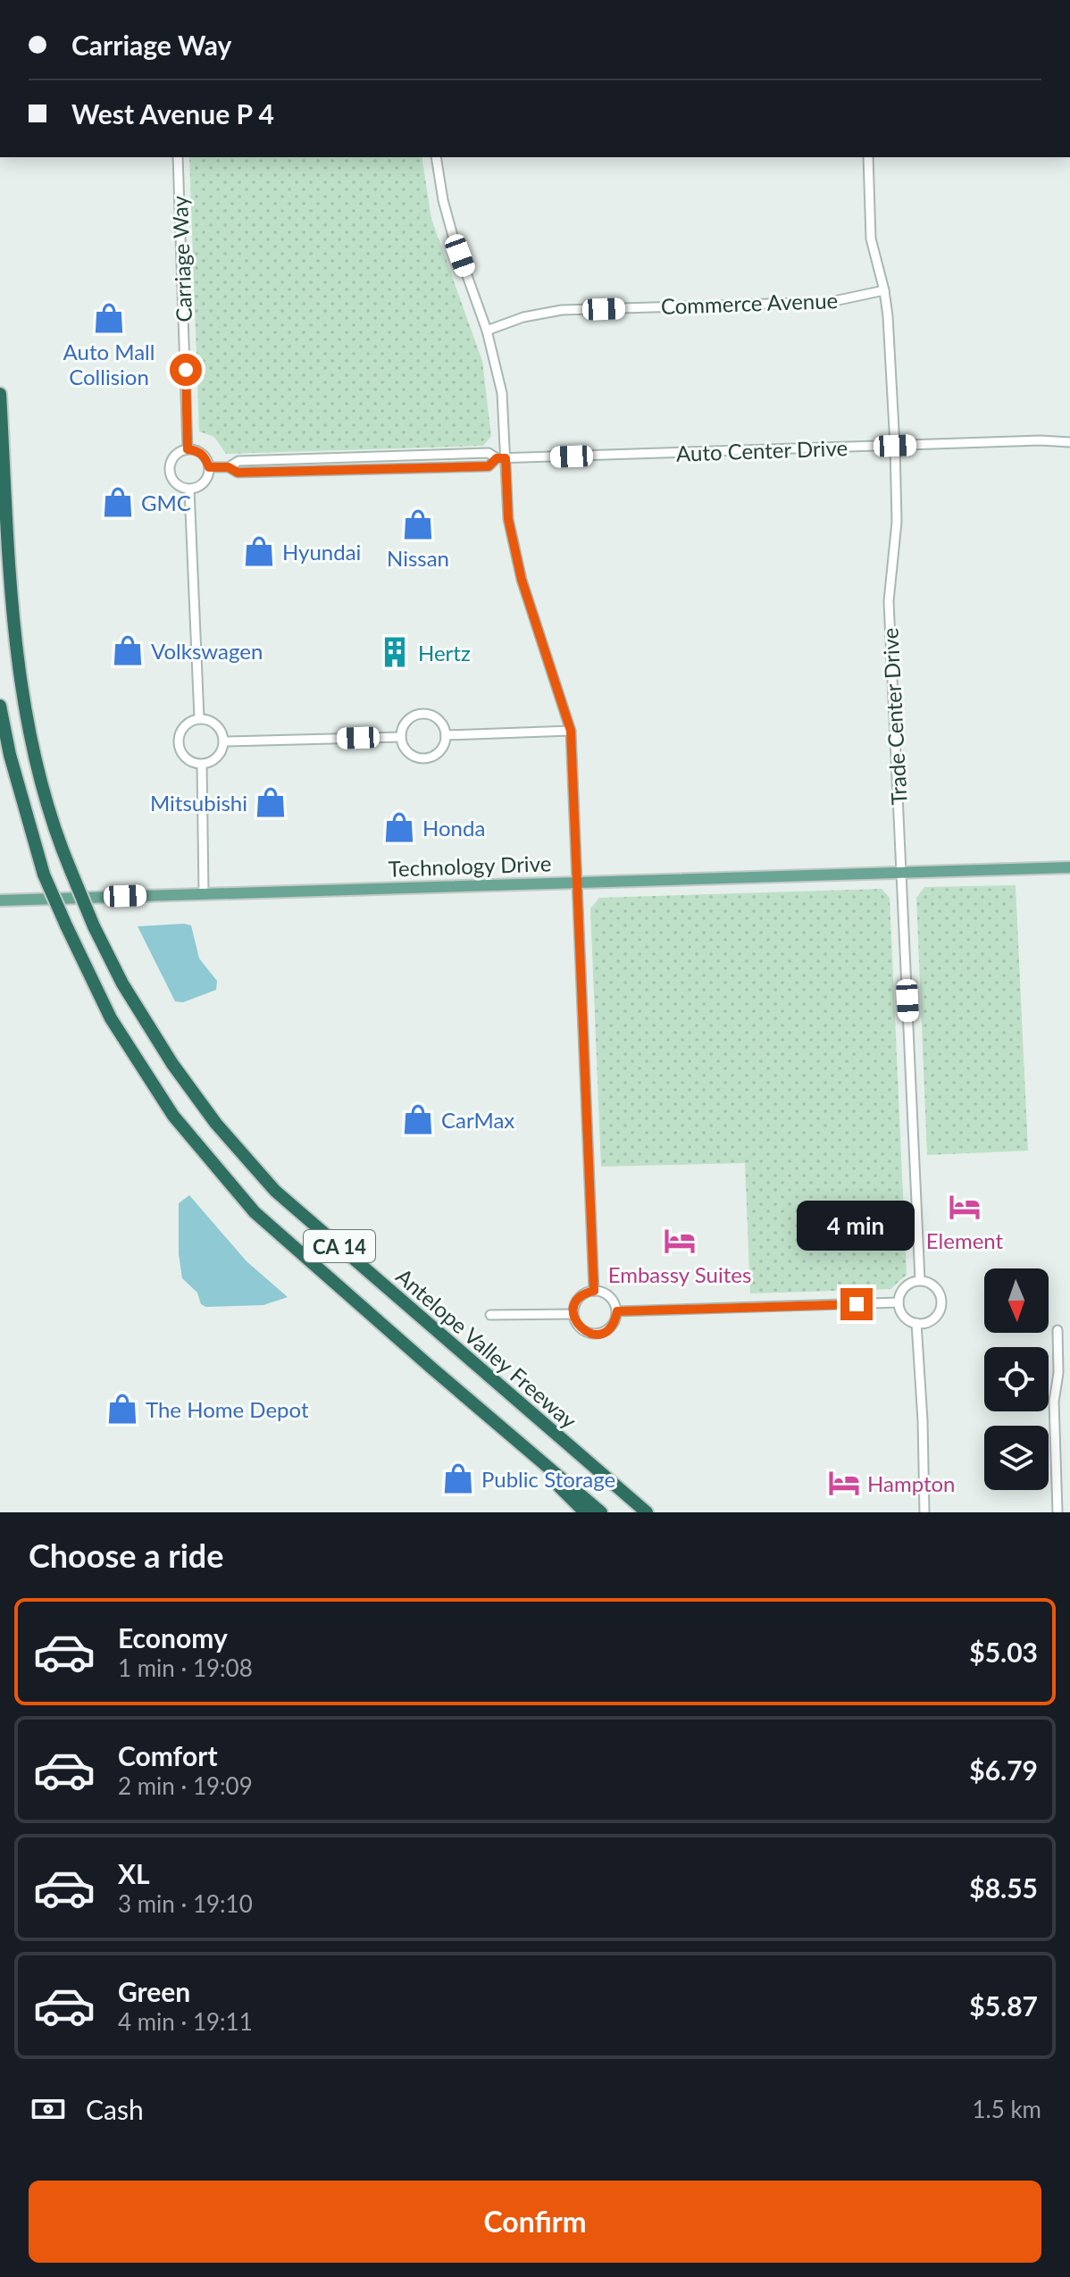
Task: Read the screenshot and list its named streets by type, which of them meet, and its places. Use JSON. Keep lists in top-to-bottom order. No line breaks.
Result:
{"streets":{"highway":["CA 14","Antelope Valley Freeway"],"main road":["Technology Drive"],"street":["Carriage Way","Commerce Avenue","Auto Center Drive","Trade Center Drive"]},"crossings":[["Carriage Way","Auto Center Drive"],["Commerce Avenue","Trade Center Drive"],["Auto Center Drive","Trade Center Drive"],["Trade Center Drive","Technology Drive"]],"places":{"shop":["Auto Mall Collision","GMC","Nissan","Hyundai","Volkswagen","Mitsubishi","Honda","CarMax","The Home Depot","Public Storage"],"building":["Hertz"],"hotel":["Element","Embassy Suites","Hampton"]},"north":"bottom","page":{"banner":["Carriage Way","West Avenue P 4"],"bubble":"4 min","heading":"Choose a ride","list":[{"name":"Economy","note":"1 min · 19:08","value":"$5.03"},{"name":"Comfort","note":"2 min · 19:09","value":"$6.79"},{"name":"XL","note":"3 min · 19:10","value":"$8.55"},{"name":"Green","note":"4 min · 19:11","value":"$5.87"}],"pay":["Cash","1.5 km"],"buttons":"Confirm"}}
